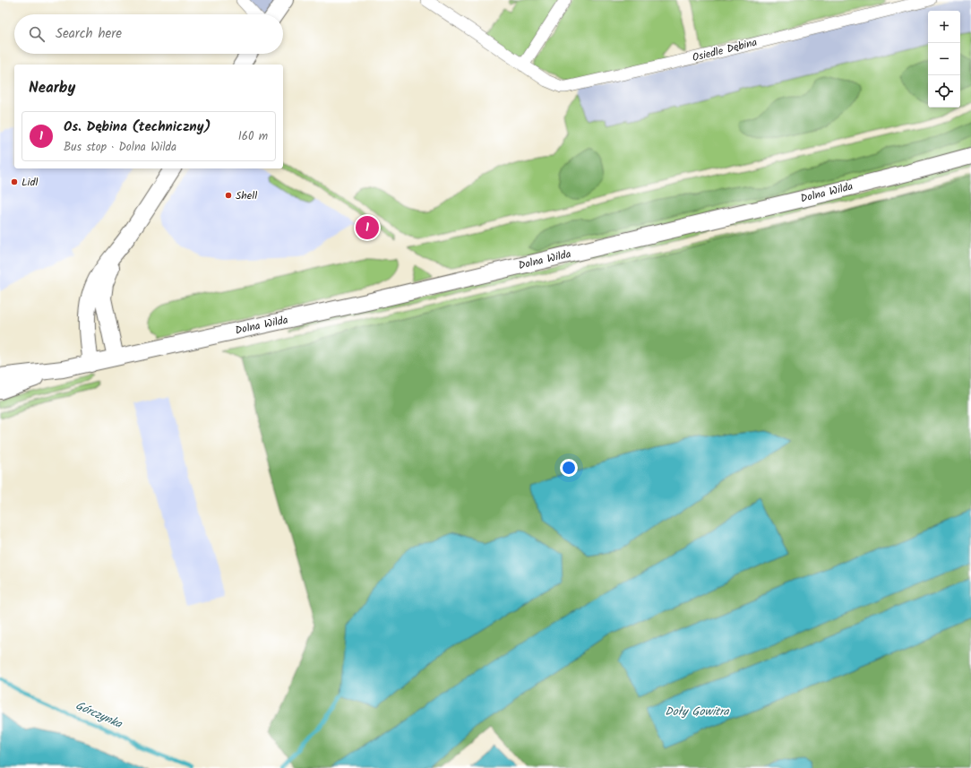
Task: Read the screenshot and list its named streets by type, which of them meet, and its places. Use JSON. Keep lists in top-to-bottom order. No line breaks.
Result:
{"streets":{"main road":["Dolna Wilda"],"street":["Osiedle Dębina"]},"water":["Doły Gowitra","Górczynka"],"places":["Lidl","Shell"],"page":{"map_buttons":["+","−"],"search":"Search here","heading":"Nearby","list":[{"mark":"1","name":"Os. Dębina (techniczny)","note":"Bus stop · Dolna Wilda","value":"160 m"}],"pins":"1"}}
